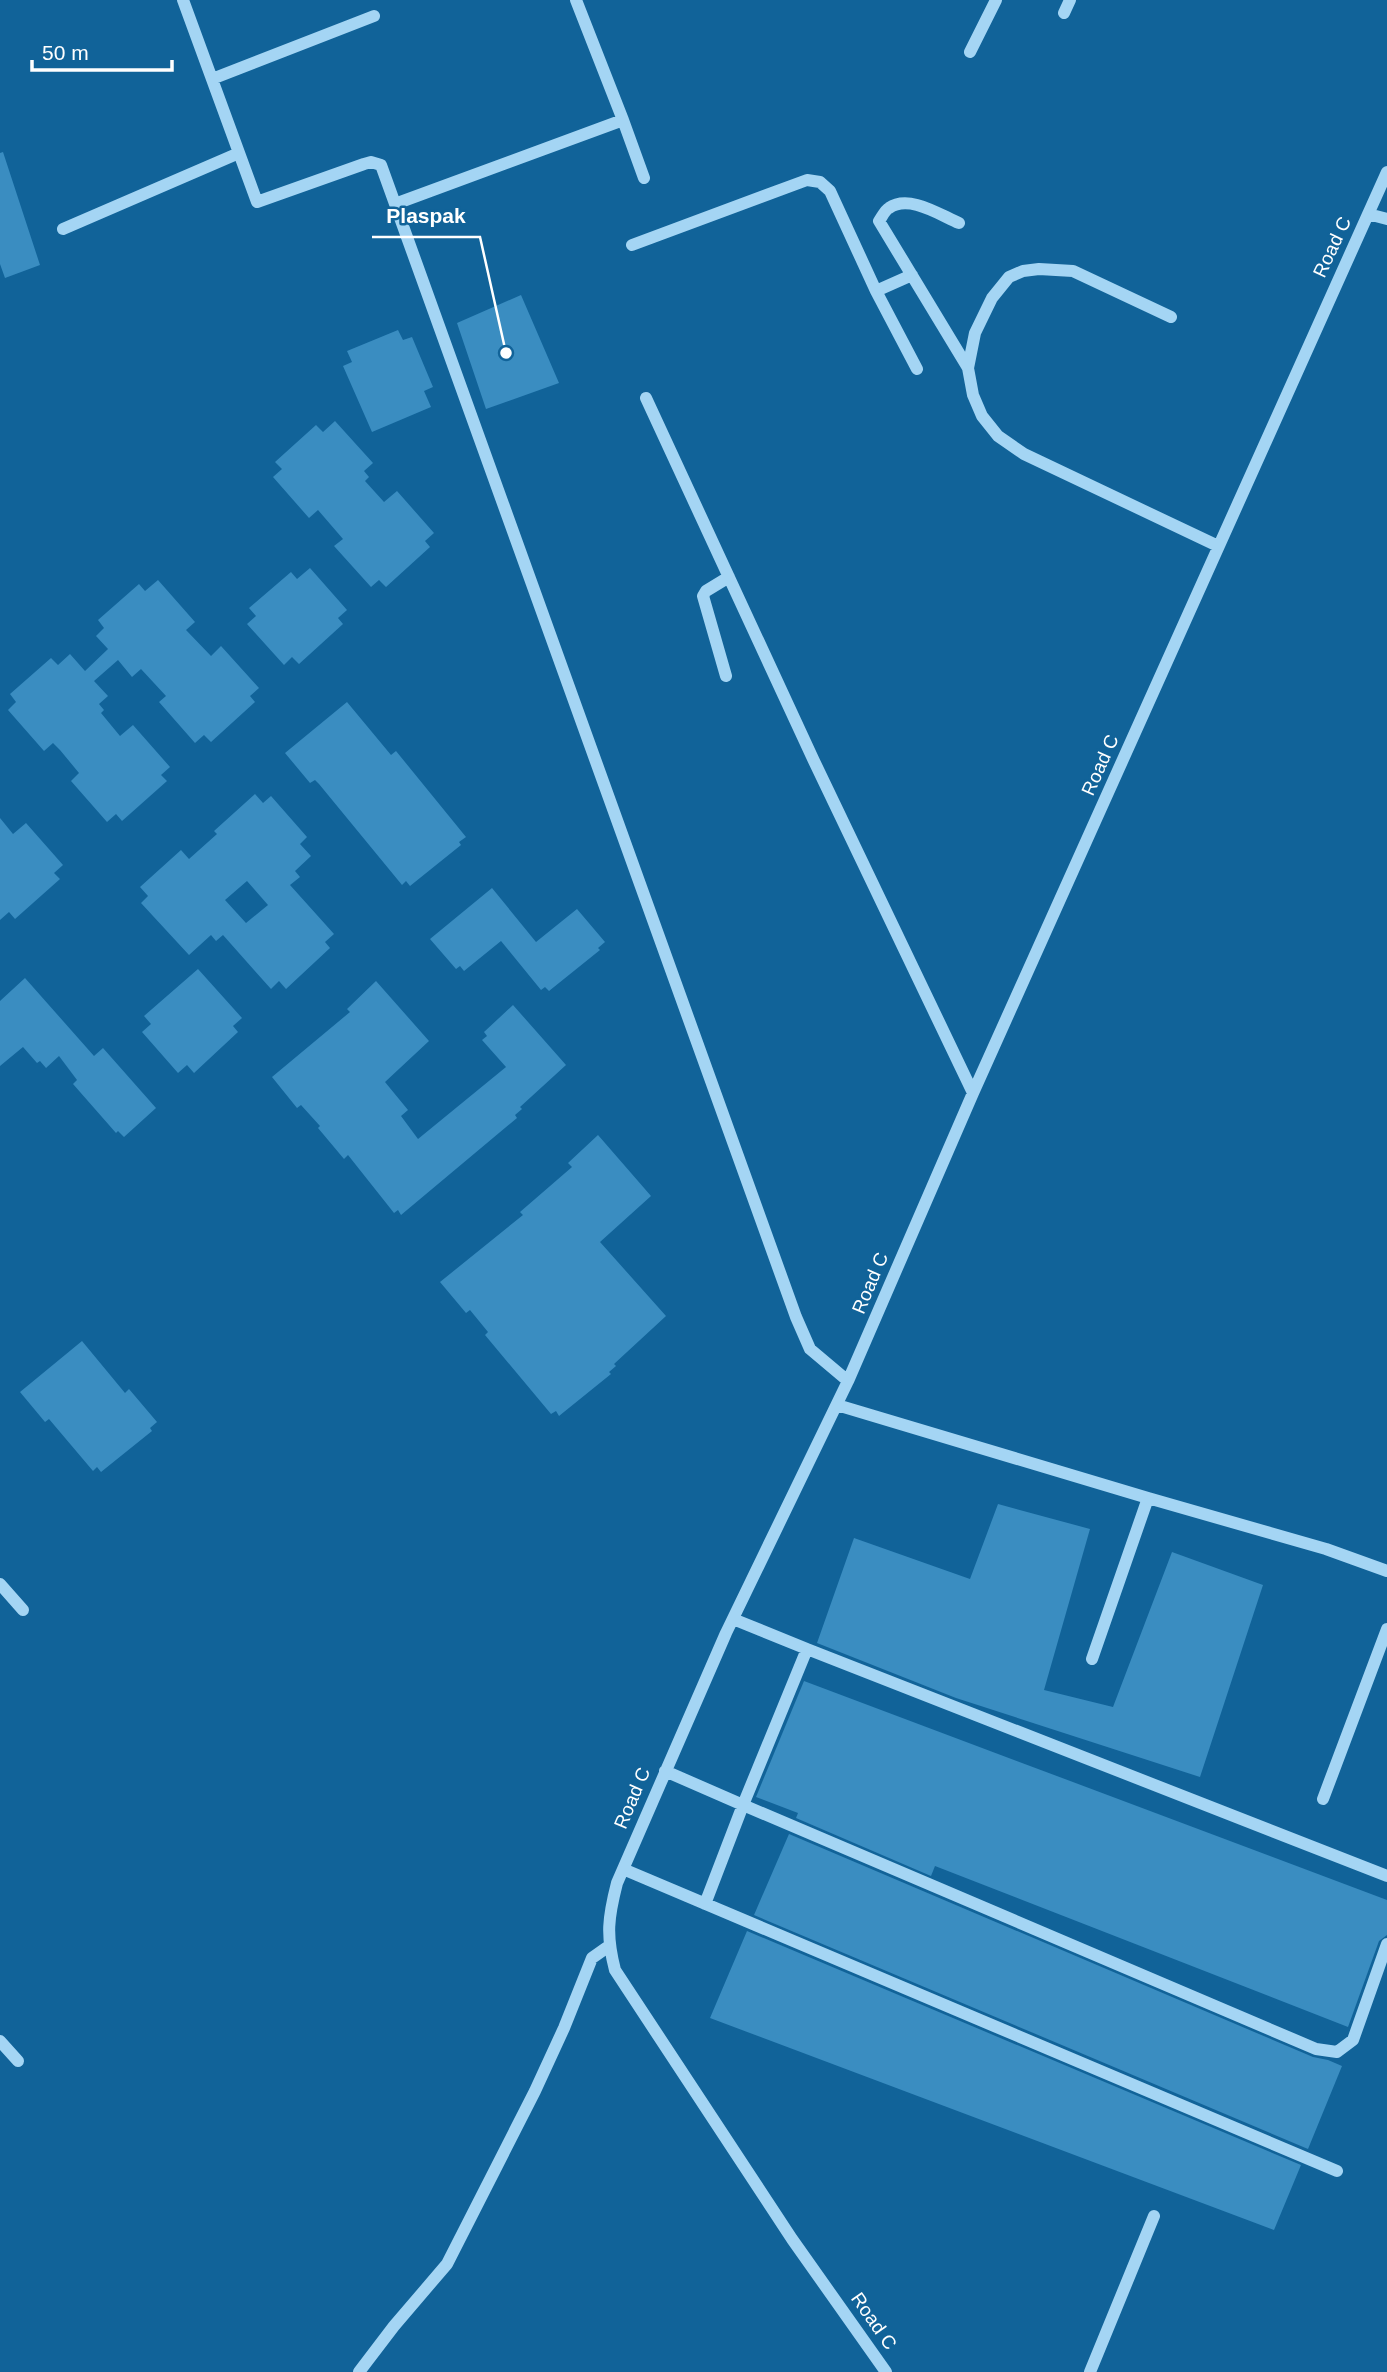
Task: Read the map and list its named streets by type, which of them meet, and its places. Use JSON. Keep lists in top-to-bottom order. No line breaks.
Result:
{"streets":{"street":["Road C"]},"places":["Plaspak"],"scale_bar":"50 m"}
